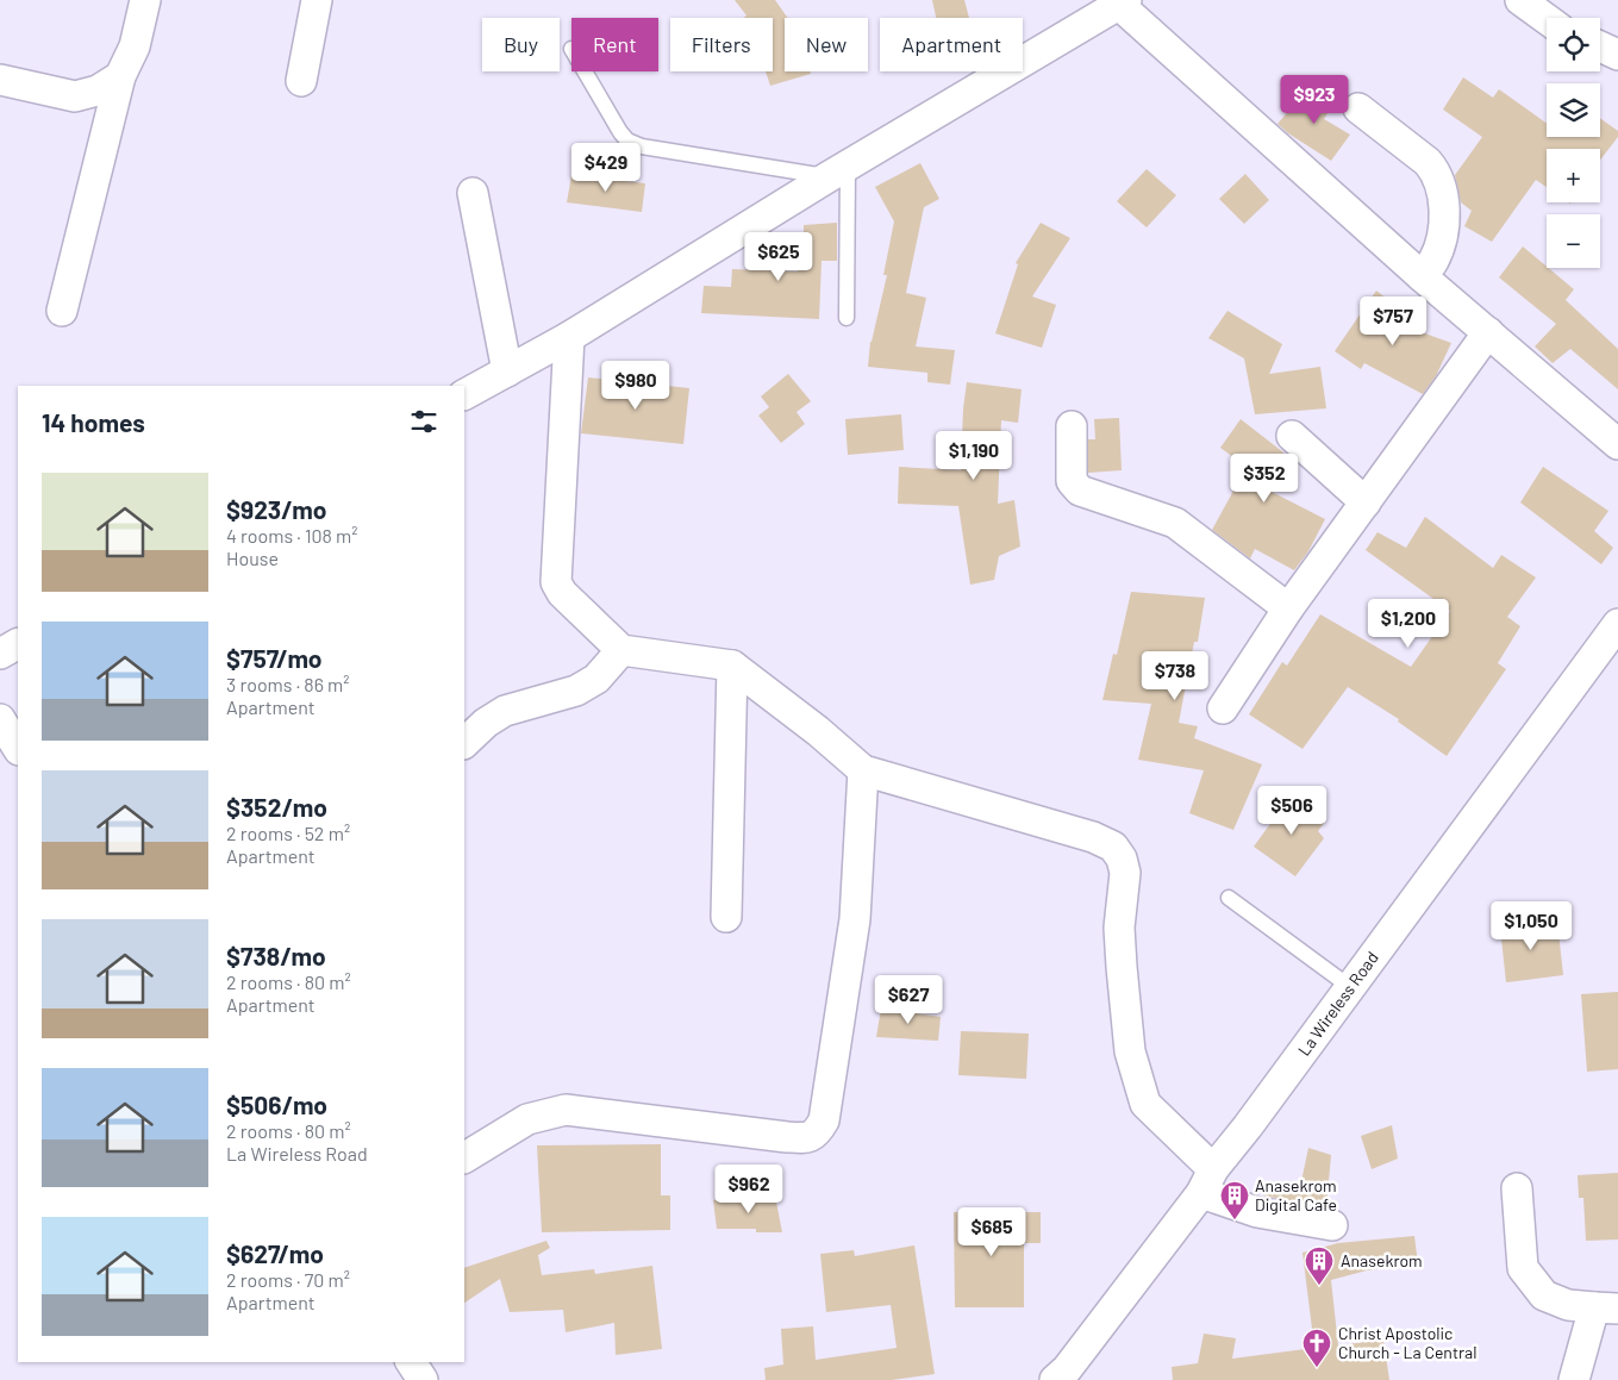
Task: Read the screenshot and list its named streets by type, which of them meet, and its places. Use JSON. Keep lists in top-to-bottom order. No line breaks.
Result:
{"streets":{"street":["La Wireless Road"]},"places":{"building":["Anasekrom Digital Cafe","Anasekrom"],"church":["Christ Apostolic Church - La Central"]},"page":{"map_buttons":["+","−"],"chip":["Buy","Rent","Filters","New","Apartment"],"price":["$923","$429","$625","$757","$980","$1,190","$352","$1,200","$738","$506","$1,050","$627","$962","$685"],"heading":"14 homes","list":[{"name":"$923/mo","note":"4 rooms · 108 m² · House"},{"name":"$757/mo","note":"3 rooms · 86 m² · Apartment"},{"name":"$352/mo","note":"2 rooms · 52 m² · Apartment"},{"name":"$738/mo","note":"2 rooms · 80 m² · Apartment"},{"name":"$506/mo","note":"2 rooms · 80 m² · La Wireless Road"},{"name":"$627/mo","note":"2 rooms · 70 m² · Apartment"}]}}
